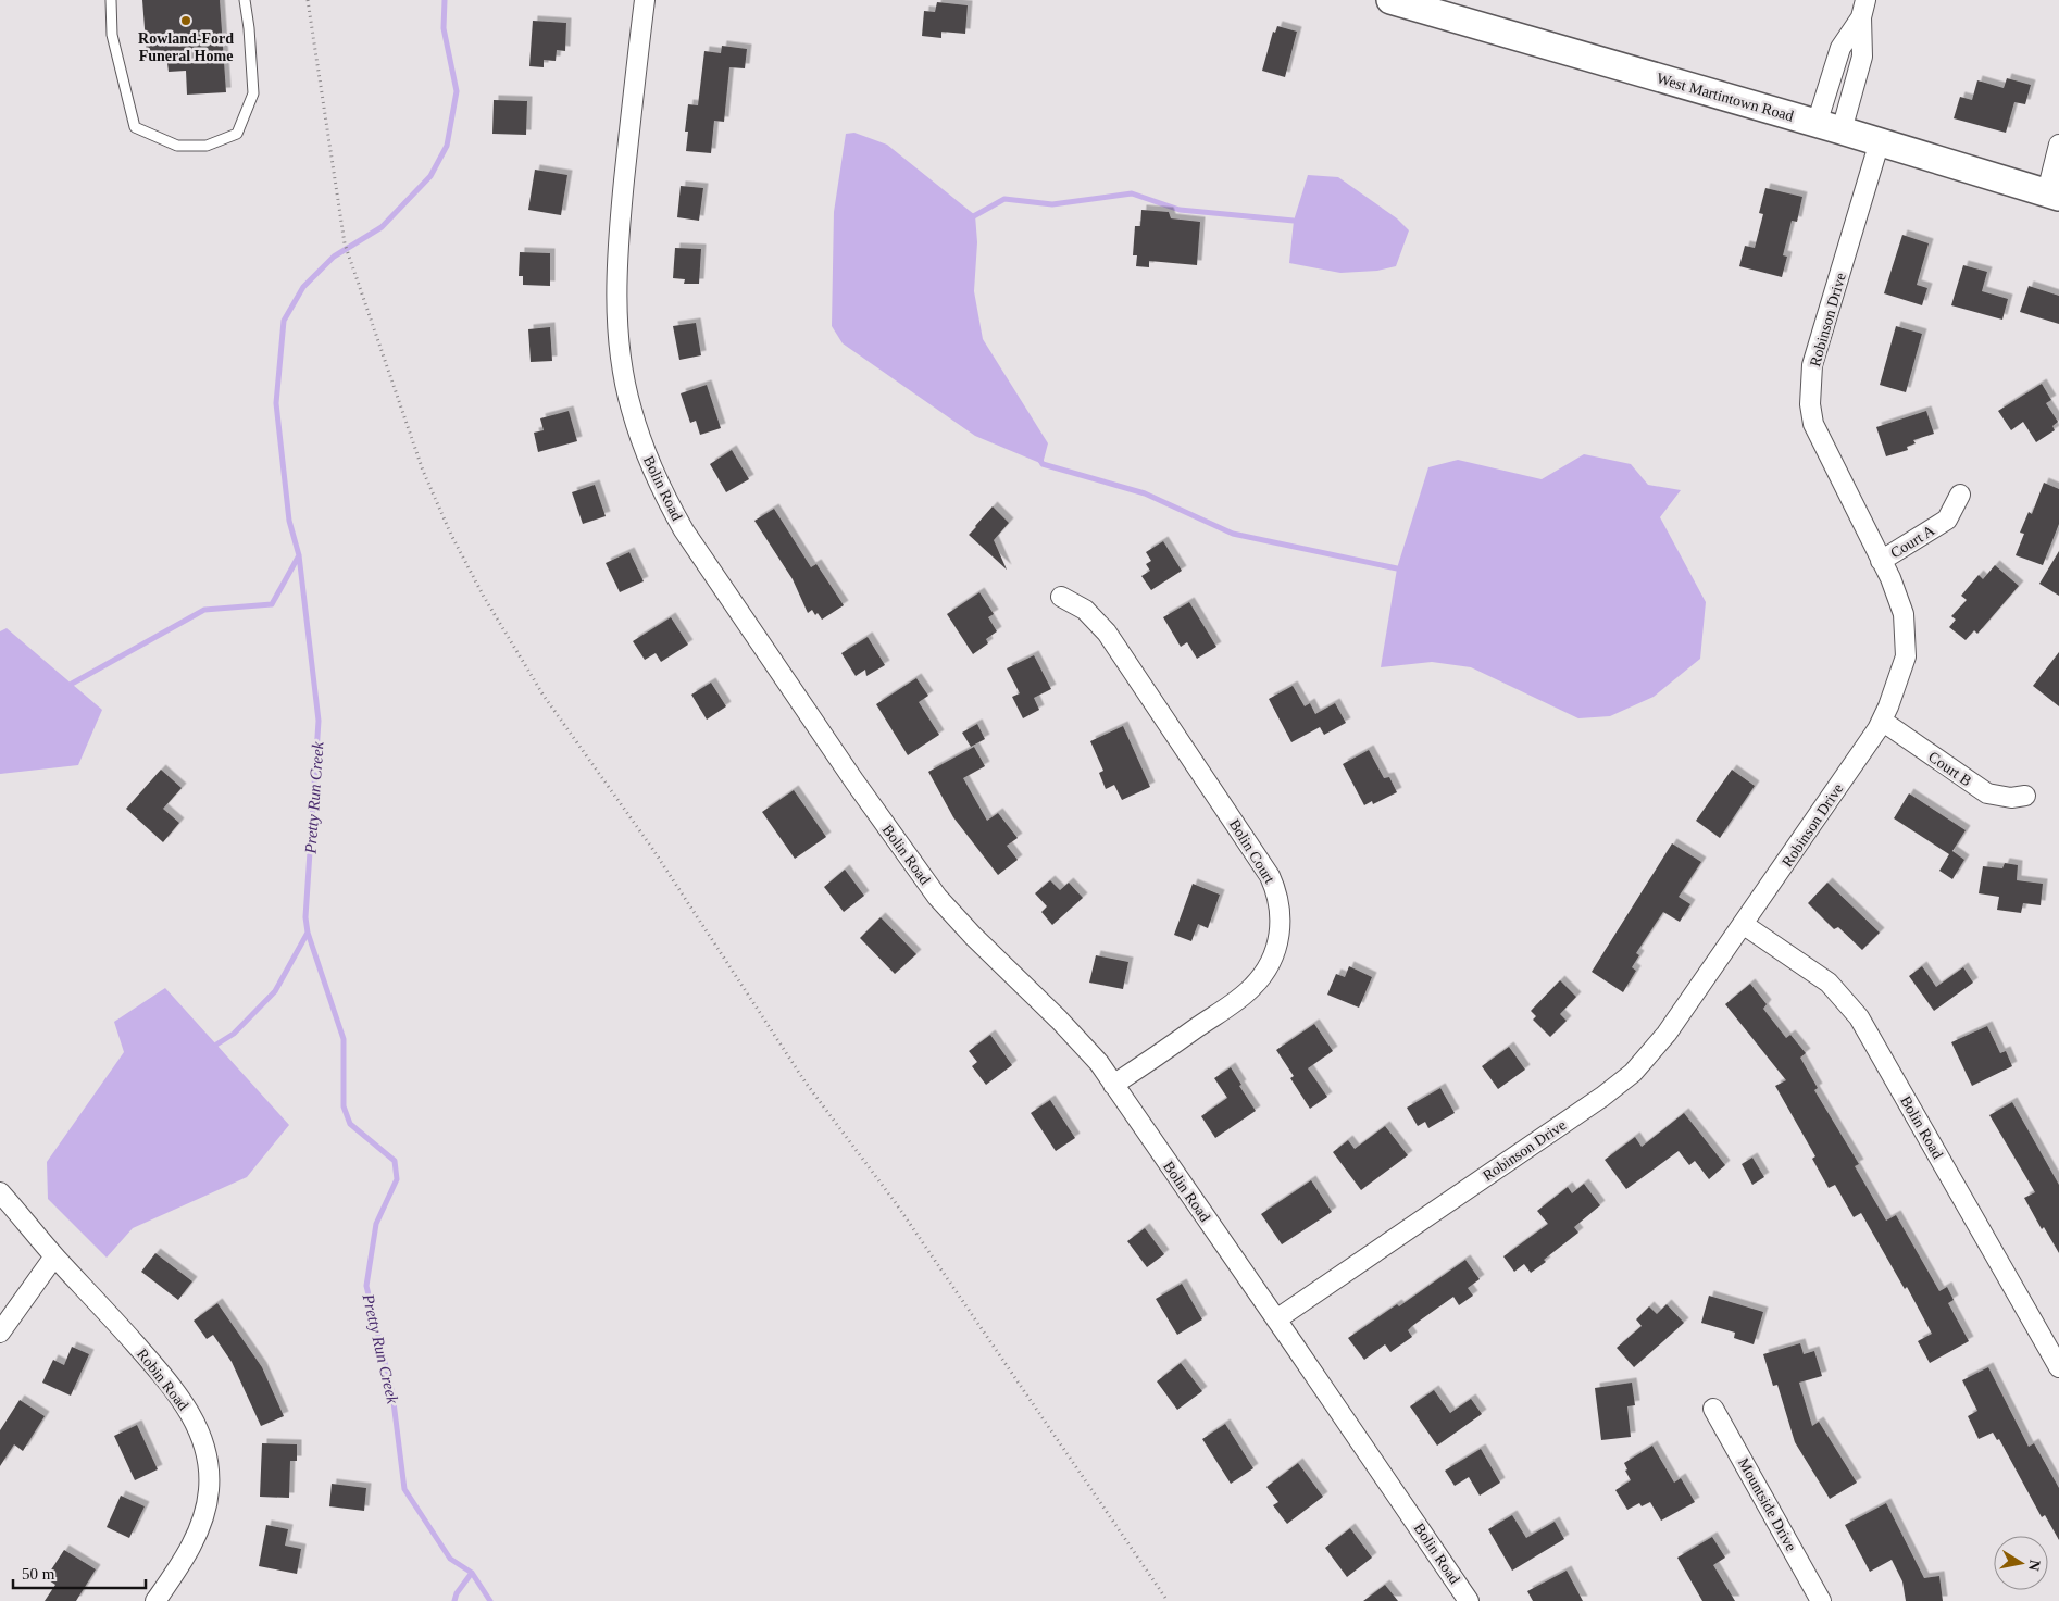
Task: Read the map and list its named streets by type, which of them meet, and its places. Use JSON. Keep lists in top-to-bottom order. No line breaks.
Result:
{"streets":{"main road":["West Martintown Road"],"street":["Robinson Drive","Bolin Road","Court A","Court B","Bolin Court","Robin Road","Mountside Drive"]},"crossings":[["West Martintown Road","Robinson Drive"],["Robinson Drive","Bolin Road"],["Robinson Drive","Court A"],["Robinson Drive","Court B"],["Bolin Road","Bolin Court"]],"water":["Pretty Run Creek"],"places":["Rowland-Ford Funeral Home"],"scale_bar":"50 m","north":"right"}
